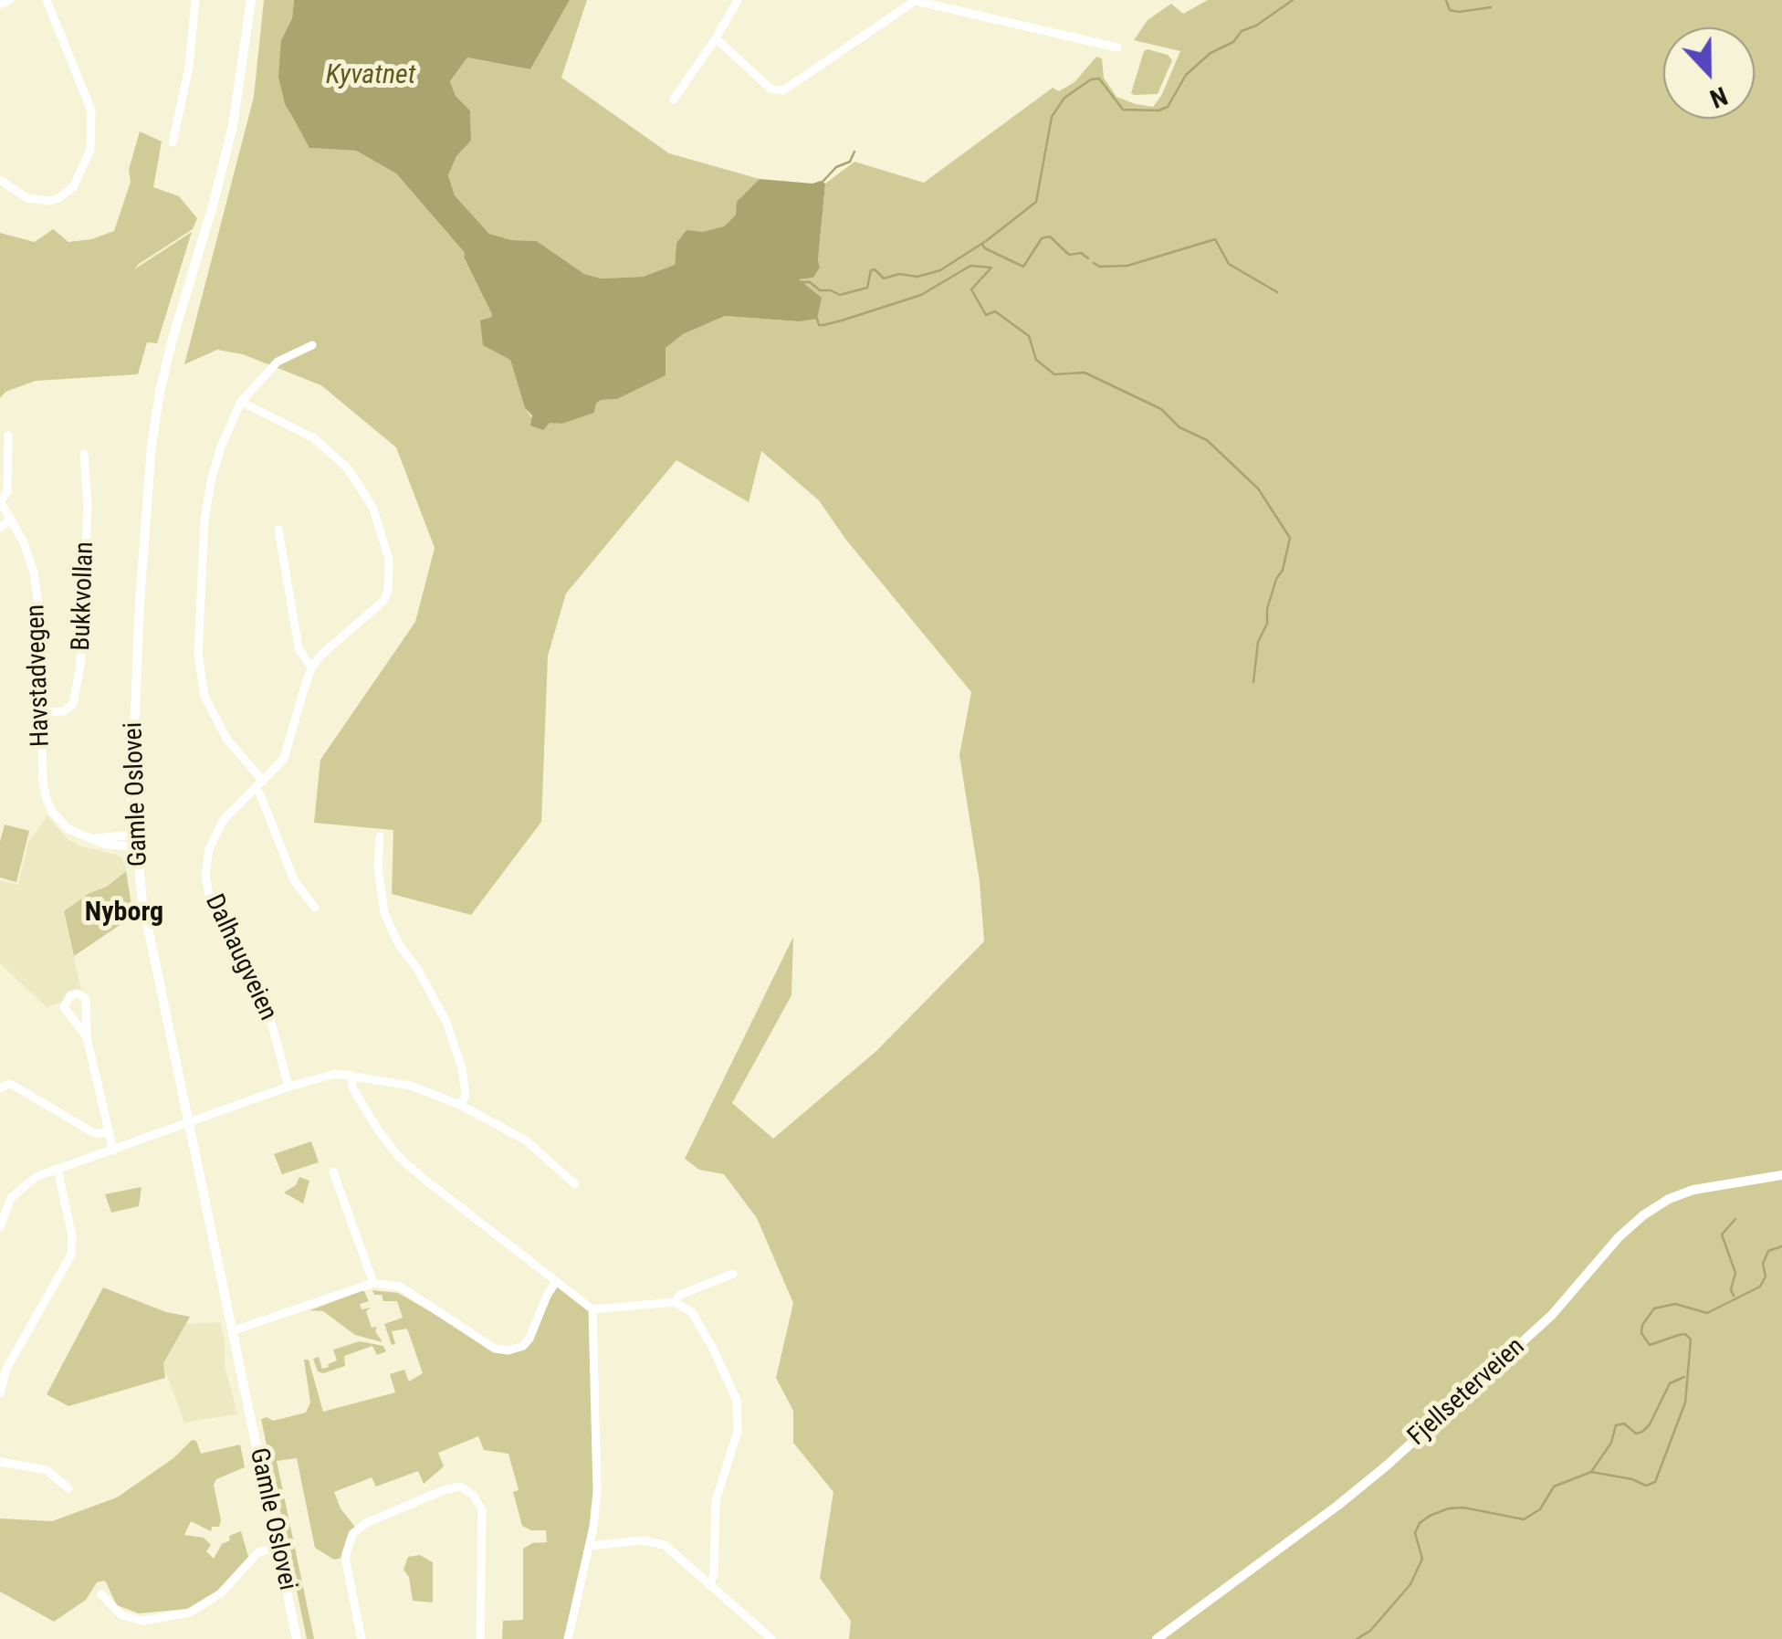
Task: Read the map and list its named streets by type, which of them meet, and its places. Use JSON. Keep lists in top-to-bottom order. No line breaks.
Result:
{"streets":{"street":["Bukkvollan","Havstadvegen","Gamle Oslovei","Dalhaugveien","Fjellseterveien"]},"crossings":[["Bukkvollan","Havstadvegen"],["Havstadvegen","Gamle Oslovei"]],"districts":["Nyborg"],"water":["Kyvatnet"],"north":"bottom"}
